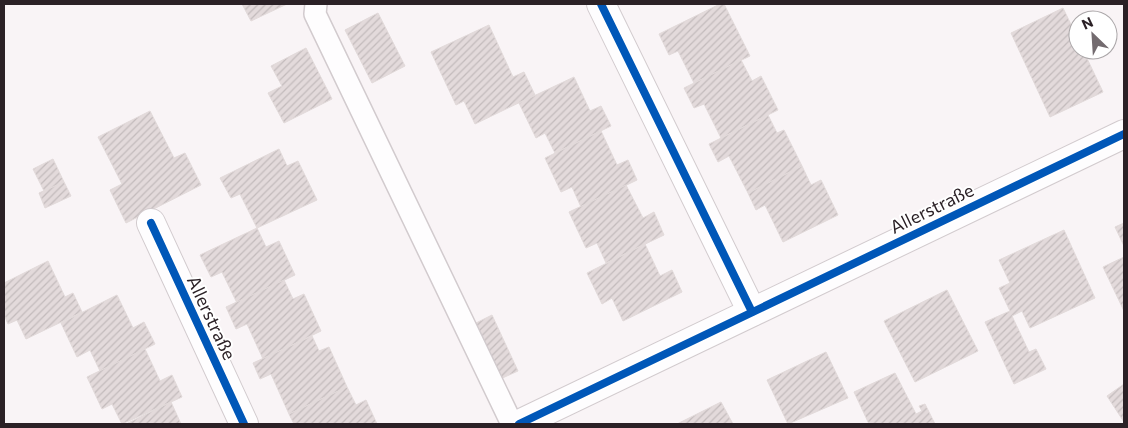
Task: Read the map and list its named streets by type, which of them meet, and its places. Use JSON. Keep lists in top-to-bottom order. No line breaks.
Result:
{"streets":{"street":["Allerstraße"]},"north":"top left"}
